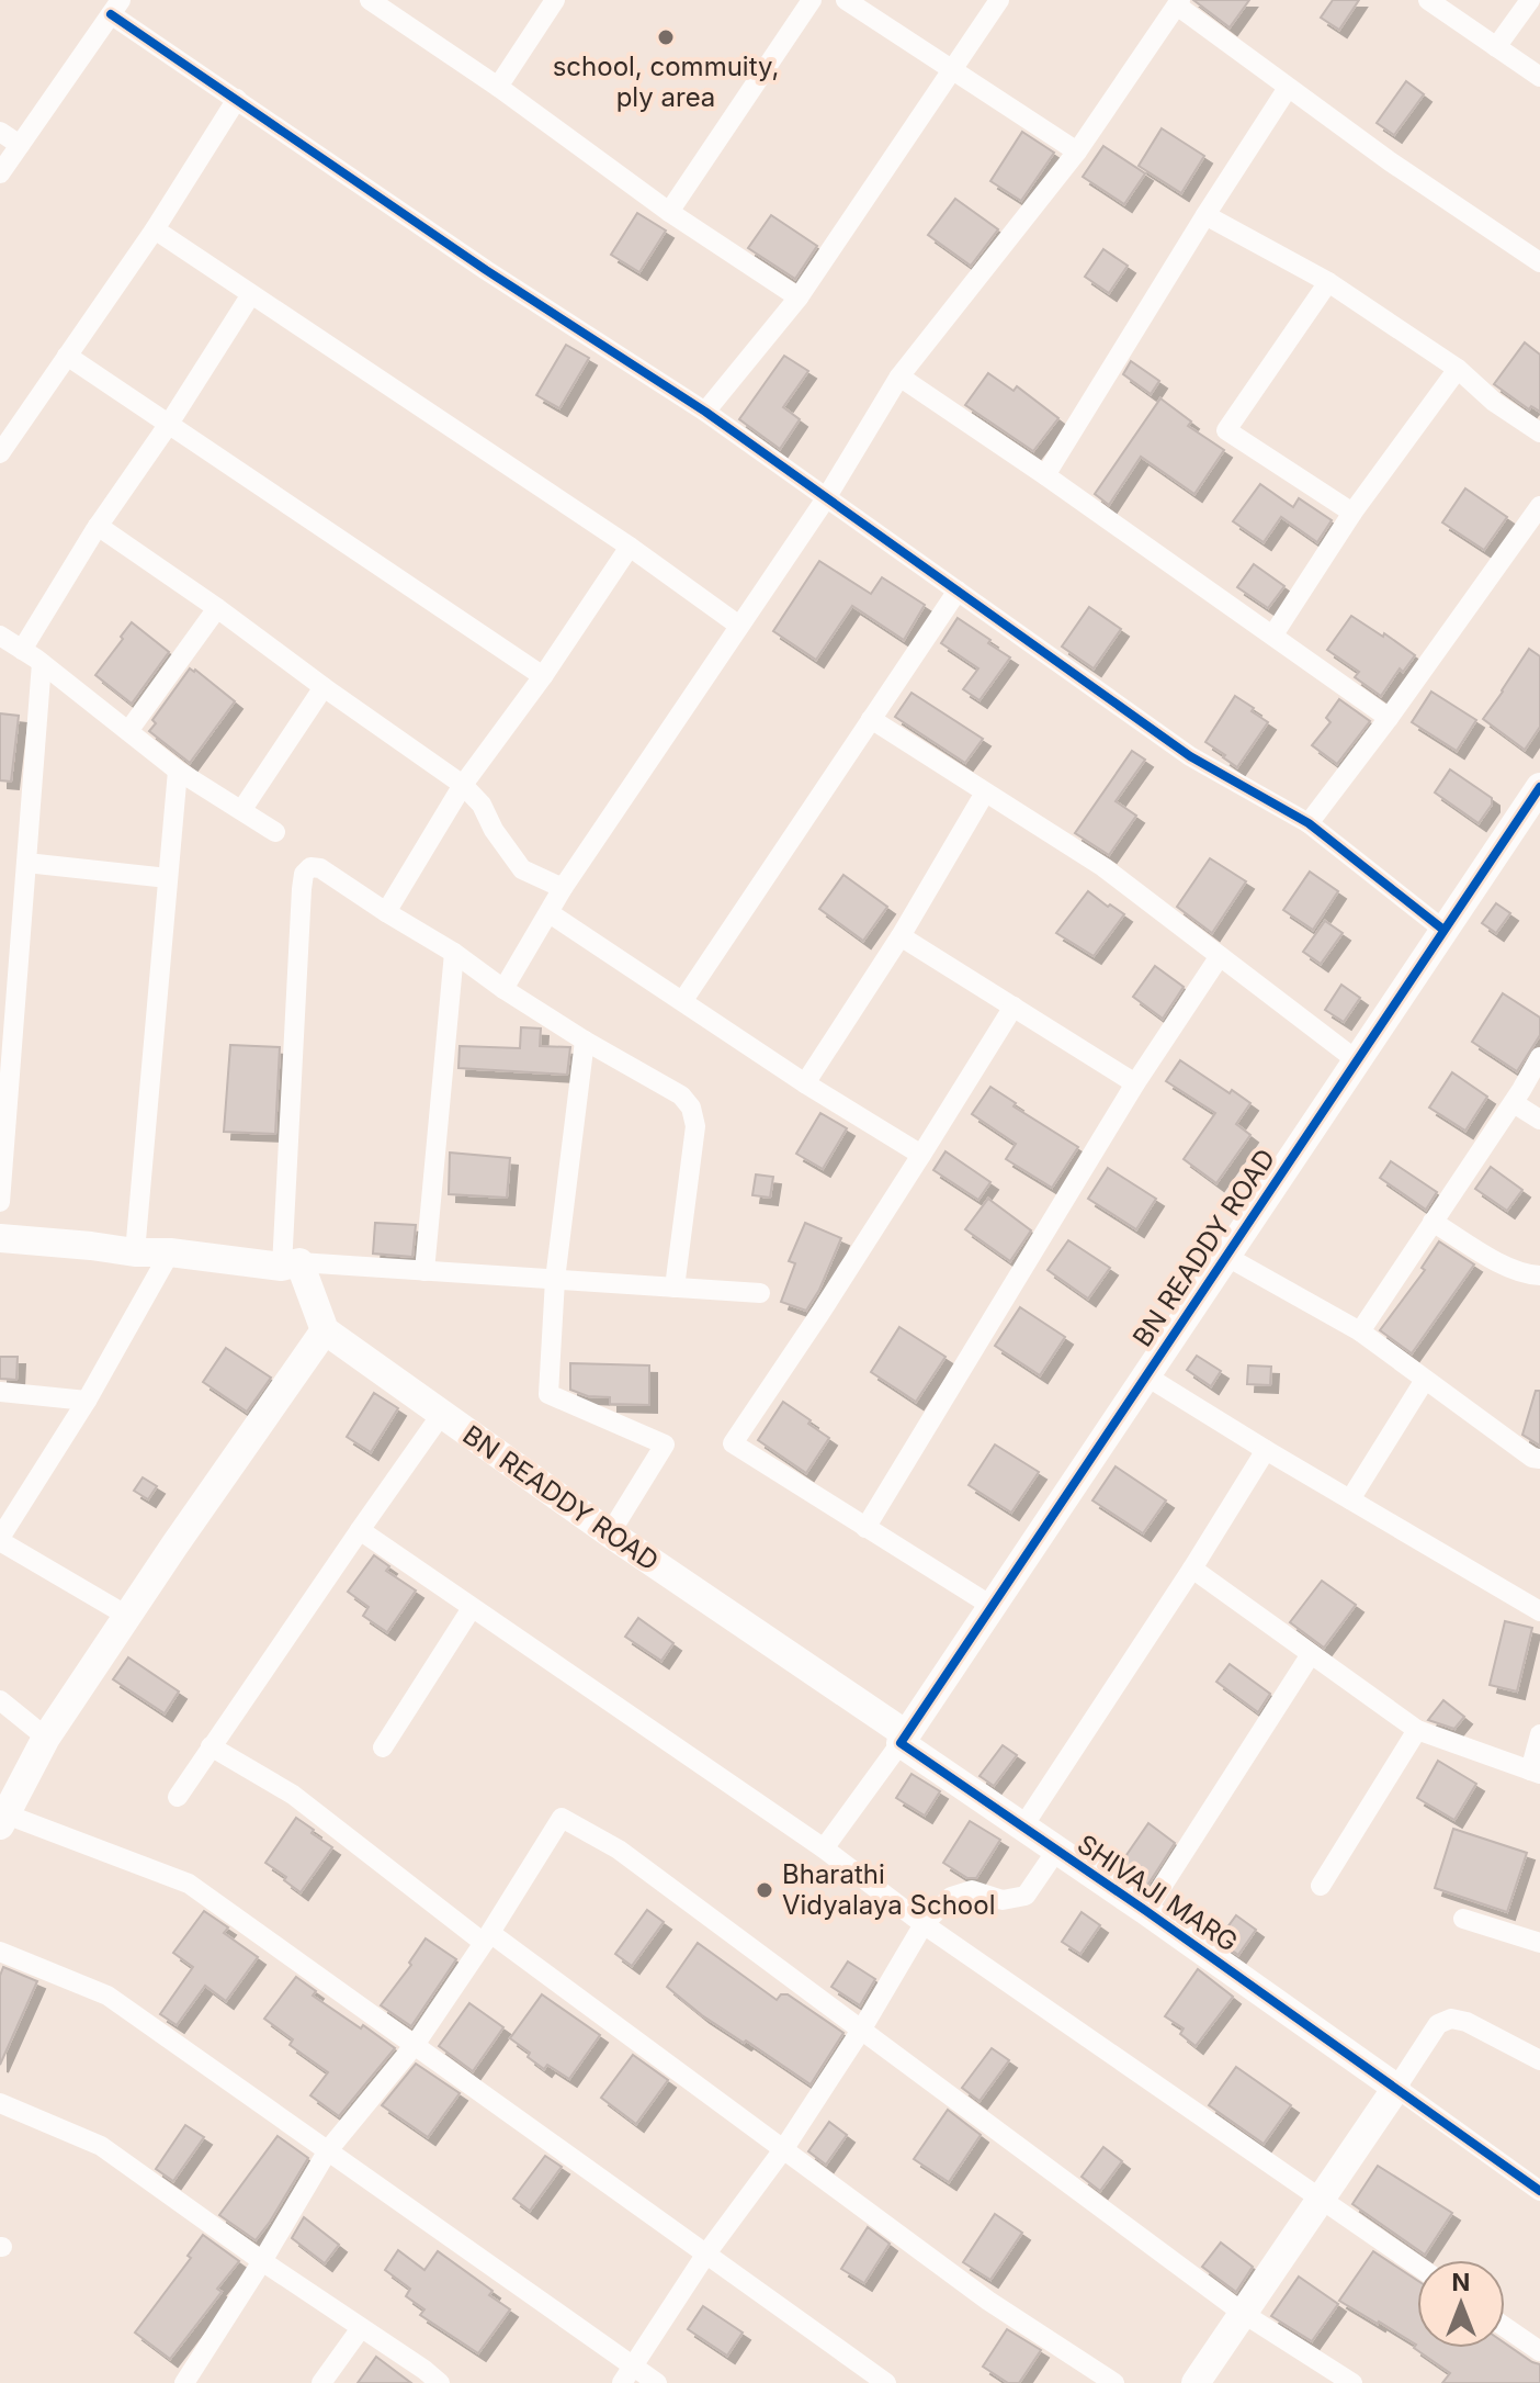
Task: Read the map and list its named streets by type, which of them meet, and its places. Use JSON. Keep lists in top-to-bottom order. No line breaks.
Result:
{"streets":{"street":["BN READDY ROAD","SHIVAJI MARG"]},"crossings":[["BN READDY ROAD","SHIVAJI MARG"]],"places":["school, commuity, ply area","Bharathi Vidyalaya School"],"north":"top"}
